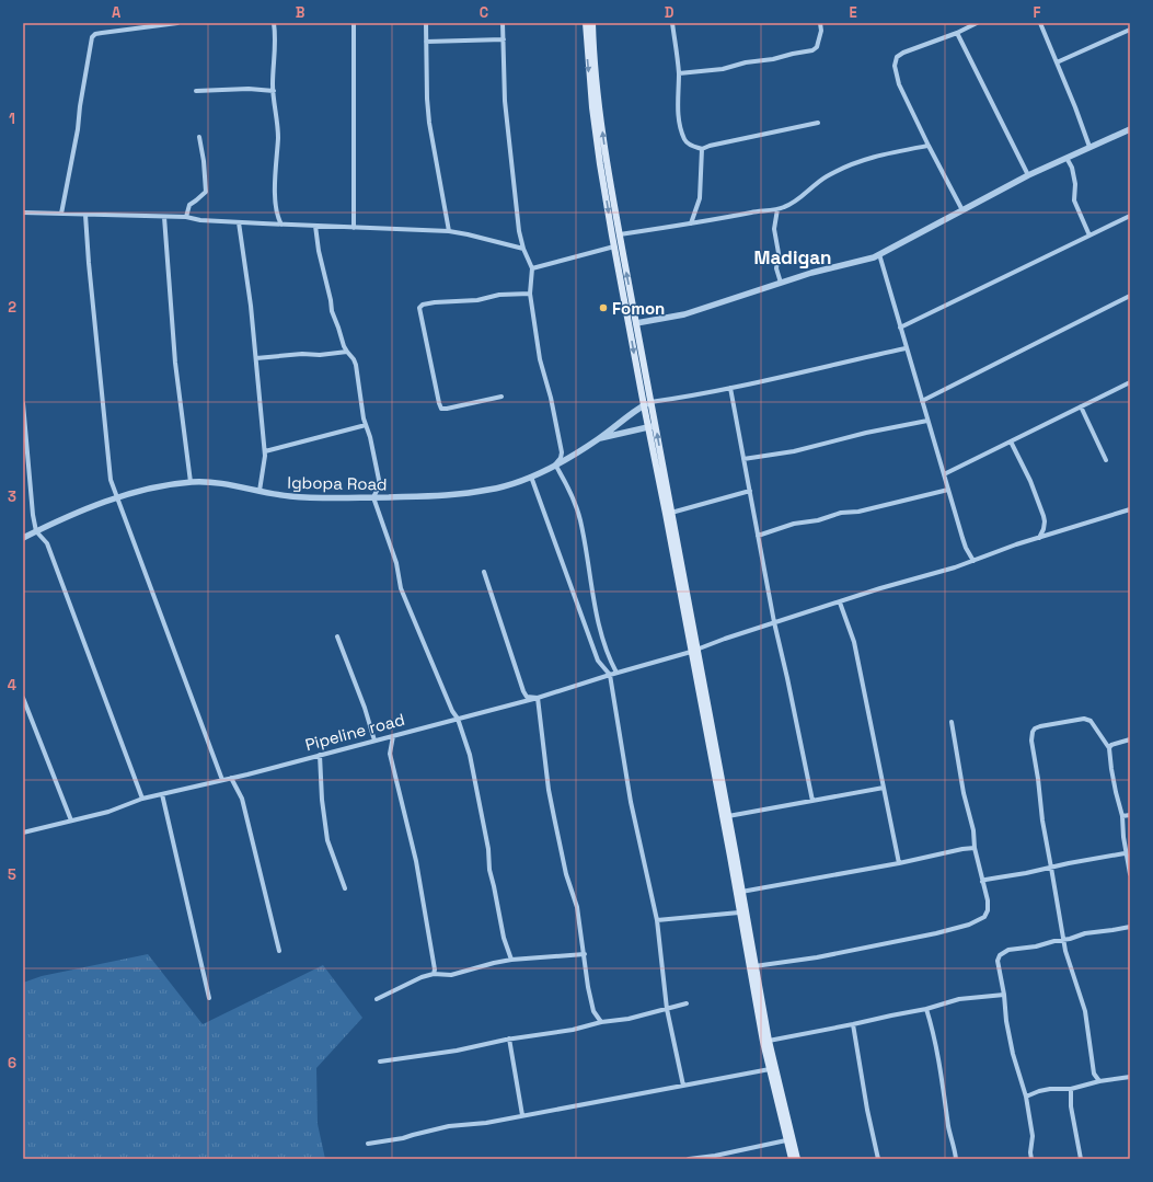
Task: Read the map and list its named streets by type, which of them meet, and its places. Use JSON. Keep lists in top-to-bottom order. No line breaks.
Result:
{"streets":{"street":["Igbopa Road","Pipeline road"]},"districts":["Madigan"],"places":["Fomon"],"grid":{"columns":["A","B","C","D","E","F"],"rows":["1","2","3","4","5","6"]}}
